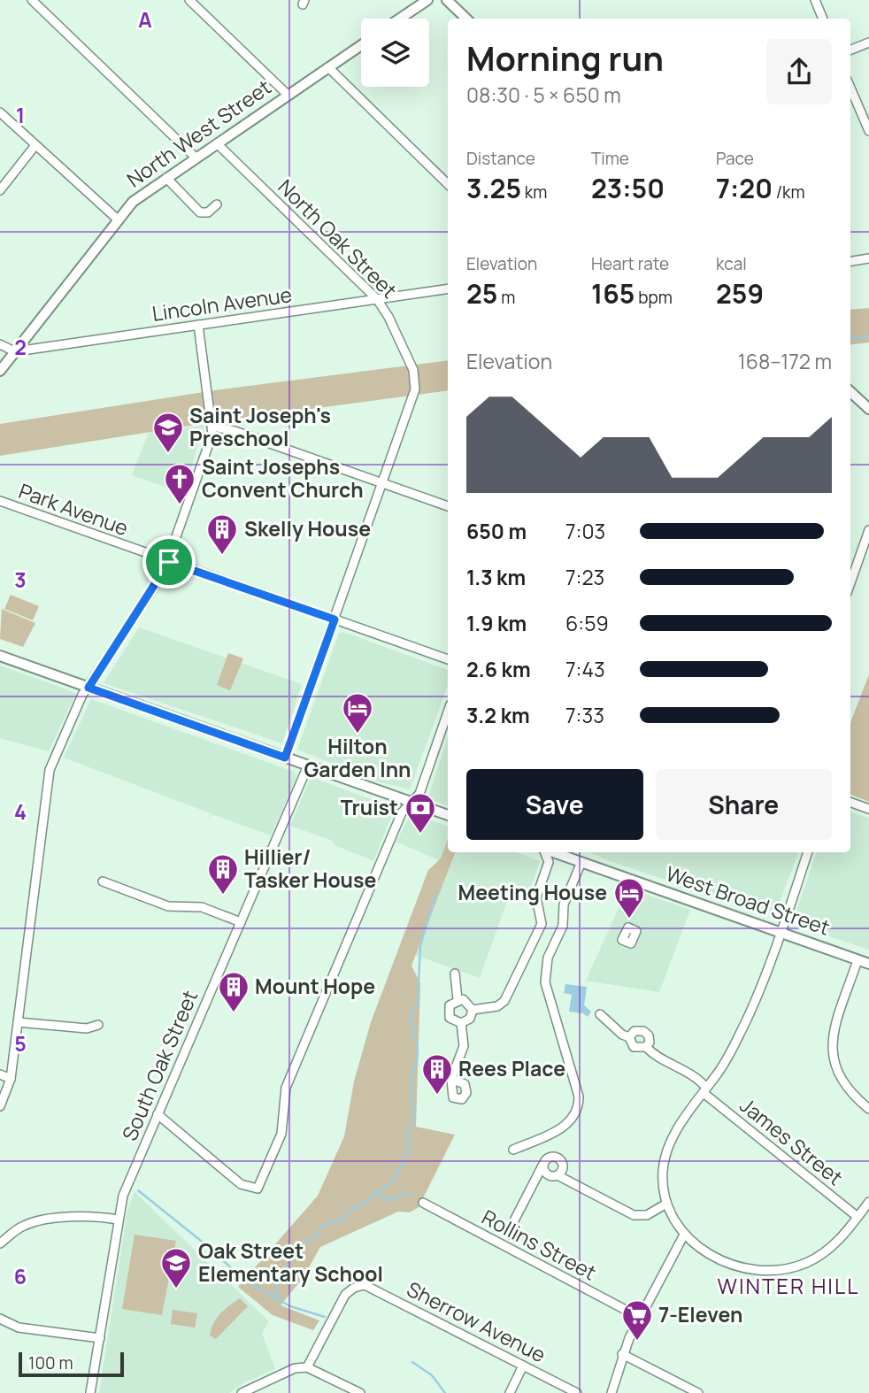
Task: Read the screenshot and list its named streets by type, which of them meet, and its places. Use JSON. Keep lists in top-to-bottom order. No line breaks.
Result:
{"streets":{"main road":["North West Street","West Broad Street"],"street":["North Oak Street","Lincoln Avenue","Park Avenue","South Oak Street","James Street","Rollins Street","Sherrow Avenue"]},"crossings":[["North West Street","North Oak Street"],["North West Street","Lincoln Avenue"],["North Oak Street","Lincoln Avenue"],["North Oak Street","Park Avenue"]],"districts":["WINTER HILL"],"places":{"school or university":["Saint Joseph's Preschool","Oak Street Elementary School"],"church":["Saint Josephs Convent Church"],"building":["Skelly House","Hillier/ Tasker House","Mount Hope","Rees Place"],"hotel":["Hilton Garden Inn","Meeting House"],"bank":["Truist"],"supermarket":["7-Eleven"]},"scale_bar":"100 m","page":{"heading":["Morning run","08:30 · 5 × 650 m"],"stats":[["Distance","3.25 km"],["Time","23:50"],["Pace","7:20 /km"],["Elevation","25 m"],["Heart rate","165 bpm"],["kcal","259"]],"chart":["Elevation","168–172 m"],"list":[{"name":"650 m","note":"7:03"},{"name":"1.3 km","note":"7:23"},{"name":"1.9 km","note":"6:59"},{"name":"2.6 km","note":"7:43"},{"name":"3.2 km","note":"7:33"}],"buttons":["Save","Share"],"scale":"100 m"},"grid":{"columns":["A"],"rows":["1","2","3","4","5","6"]}}
